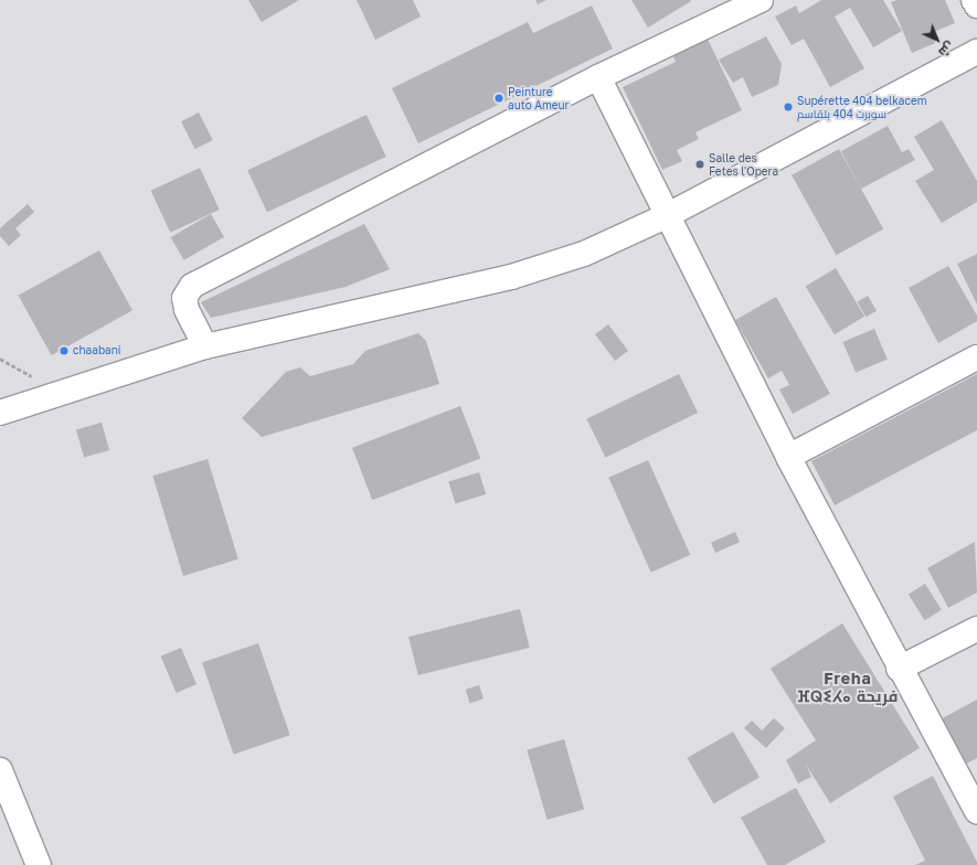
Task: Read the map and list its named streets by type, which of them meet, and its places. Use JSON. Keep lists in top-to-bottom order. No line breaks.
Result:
{"districts":["Freha ⴼⵕⵉⵃⴰ فريحة"],"places":["Peinture auto Ameur","Supérette 404 belkacem سوبرت 404 بلقاسم","Salle des Fetes l'Opera","chaabani"],"north":"bottom right"}
